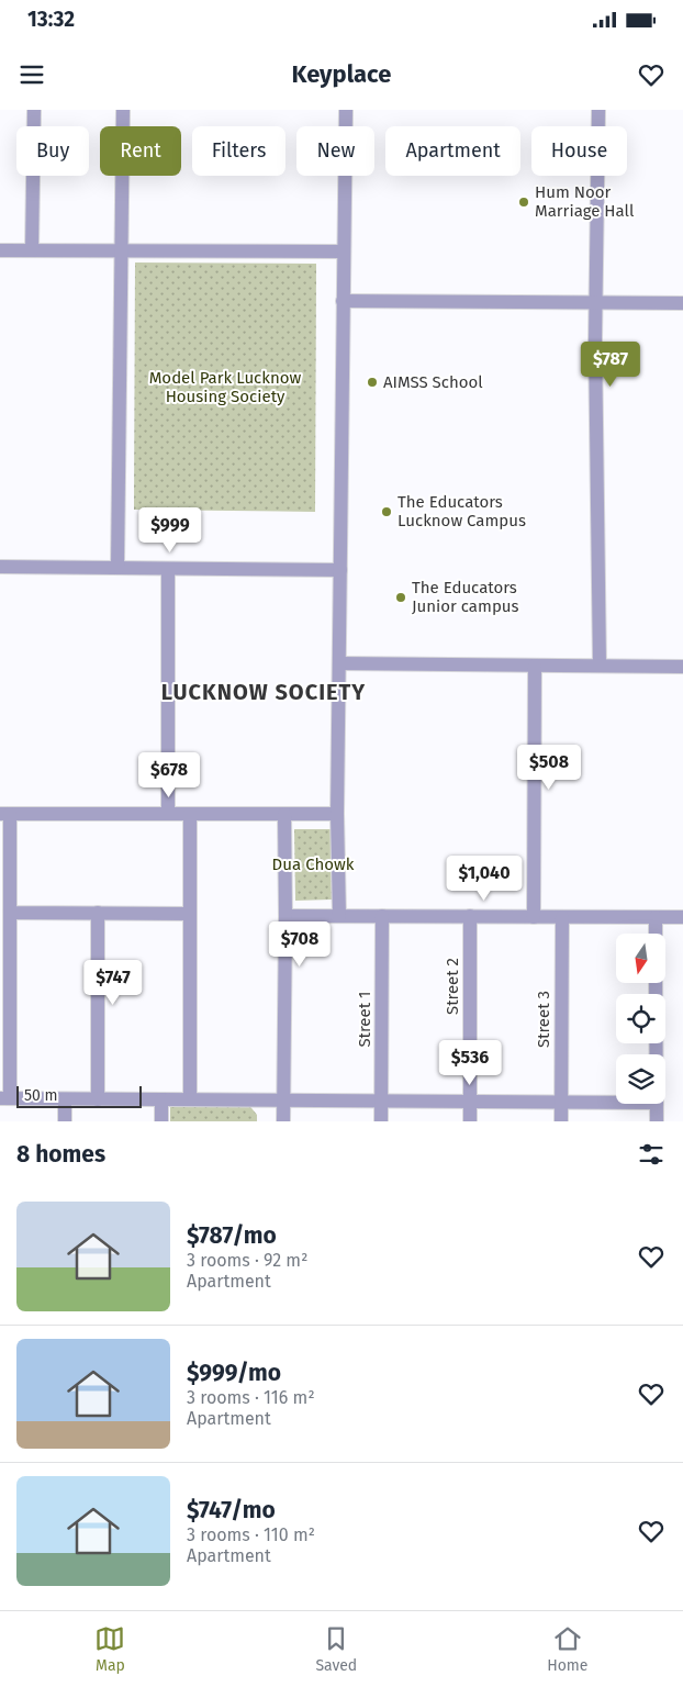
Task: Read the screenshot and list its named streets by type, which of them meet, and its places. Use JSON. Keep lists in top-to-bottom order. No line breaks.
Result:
{"streets":{"street":["Street 2","Street 1","Street 3"]},"districts":["LUCKNOW SOCIETY"],"parks":["Model Park Lucknow Housing Society","Dua Chowk"],"places":["Hum Noor Marriage Hall","AIMSS School","The Educators Lucknow Campus","The Educators Junior campus"],"scale_bar":"50 m","north":"bottom","page":{"status":"13:32","header":"Keyplace","chip":["Buy","Rent","Filters","New","Apartment","House"],"price":["$787","$999","$508","$678","$1,040","$708","$747","$536"],"scale":"50 m","heading":"8 homes","list":[{"name":"$787/mo","note":"3 rooms · 92 m² · Apartment"},{"name":"$999/mo","note":"3 rooms · 116 m² · Apartment"},{"name":"$747/mo","note":"3 rooms · 110 m² · Apartment"}],"tabs":["Map","Saved","Home"]}}
